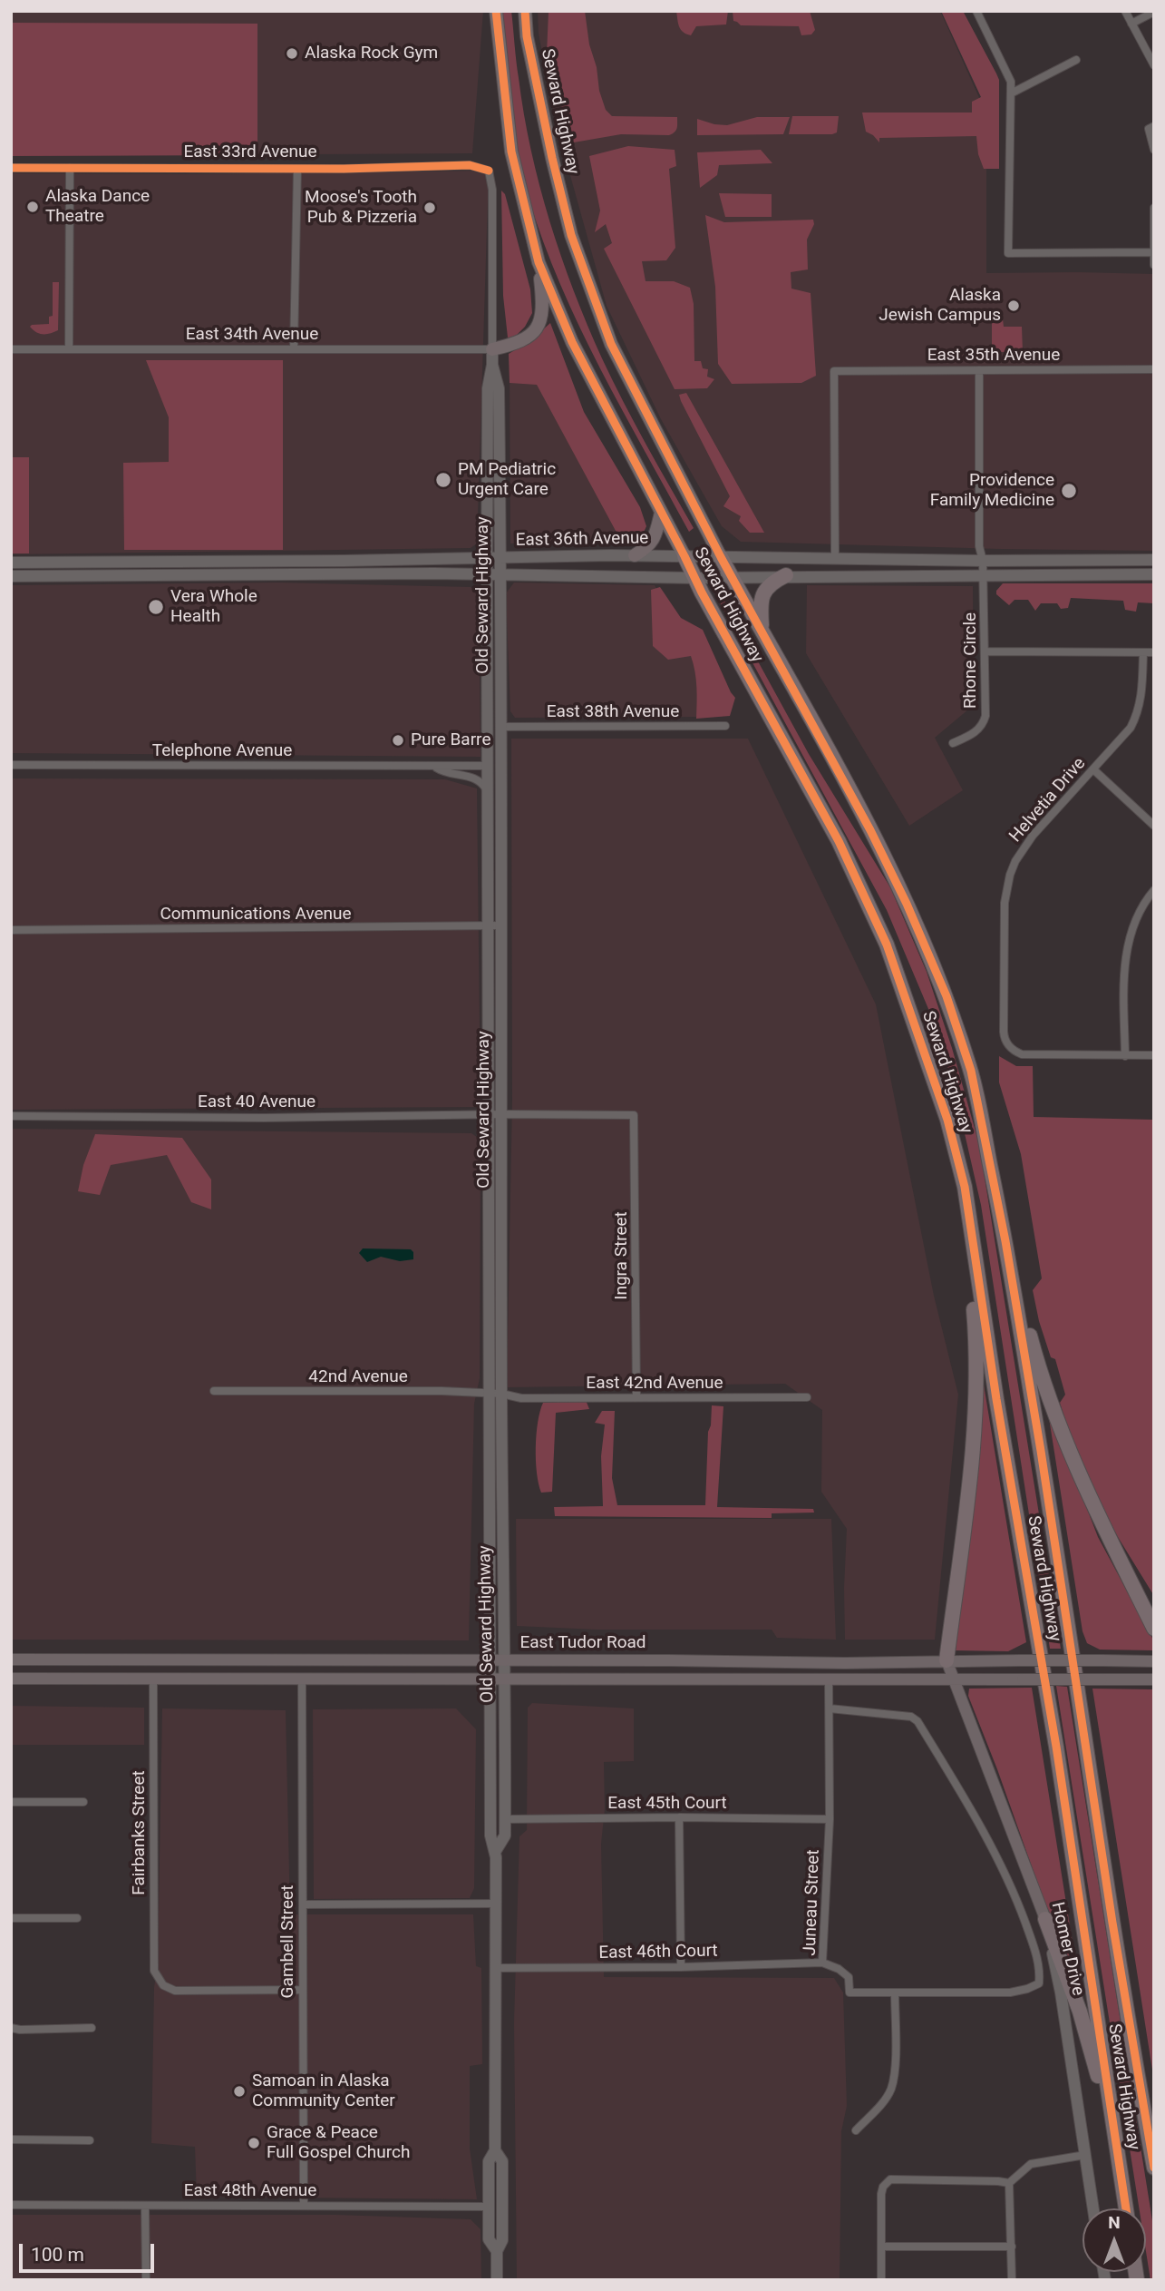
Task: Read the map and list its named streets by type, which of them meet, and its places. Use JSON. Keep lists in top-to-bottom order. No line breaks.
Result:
{"streets":{"highway":["Seward Highway"],"main road":["East 36th Avenue","Old Seward Highway","East Tudor Road","Homer Drive"],"street":["East 33rd Avenue","East 34th Avenue","East 35th Avenue","Rhone Circle","East 38th Avenue","Telephone Avenue","Helvetia Drive","Communications Avenue","East 40 Avenue","Ingra Street","42nd Avenue","East 42nd Avenue","East 45th Court","Fairbanks Street","Juneau Street","Gambell Street","East 46th Court","East 48th Avenue"]},"crossings":[["Seward Highway","East 36th Avenue"],["East 33rd Avenue","Old Seward Highway"],["East 34th Avenue","Old Seward Highway"],["East 35th Avenue","East 36th Avenue"],["East 35th Avenue","Rhone Circle"],["East 36th Avenue","Old Seward Highway"],["East 36th Avenue","Rhone Circle"],["Old Seward Highway","East 38th Avenue"],["Old Seward Highway","Telephone Avenue"],["Old Seward Highway","Communications Avenue"],["Old Seward Highway","East 40 Avenue"],["Old Seward Highway","42nd Avenue"],["Old Seward Highway","East 42nd Avenue"],["Old Seward Highway","East Tudor Road"],["Old Seward Highway","East 45th Court"],["Old Seward Highway","East 46th Court"],["Old Seward Highway","East 48th Avenue"],["East 40 Avenue","Ingra Street"],["Ingra Street","East 42nd Avenue"],["42nd Avenue","East 42nd Avenue"],["East Tudor Road","Fairbanks Street"],["East Tudor Road","Juneau Street"],["East Tudor Road","Gambell Street"],["East Tudor Road","Homer Drive"],["East 45th Court","Juneau Street"],["Fairbanks Street","Gambell Street"],["Juneau Street","Homer Drive"],["Juneau Street","East 46th Court"],["Gambell Street","East 48th Avenue"]],"places":["Alaska Rock Gym","Alaska Dance Theatre","Moose's Tooth Pub & Pizzeria","Alaska Jewish Campus","PM Pediatric Urgent Care","Providence Family Medicine","Vera Whole Health","Pure Barre","Samoan in Alaska Community Center","Grace & Peace Full Gospel Church"],"scale_bar":"100 m","north":"top"}
